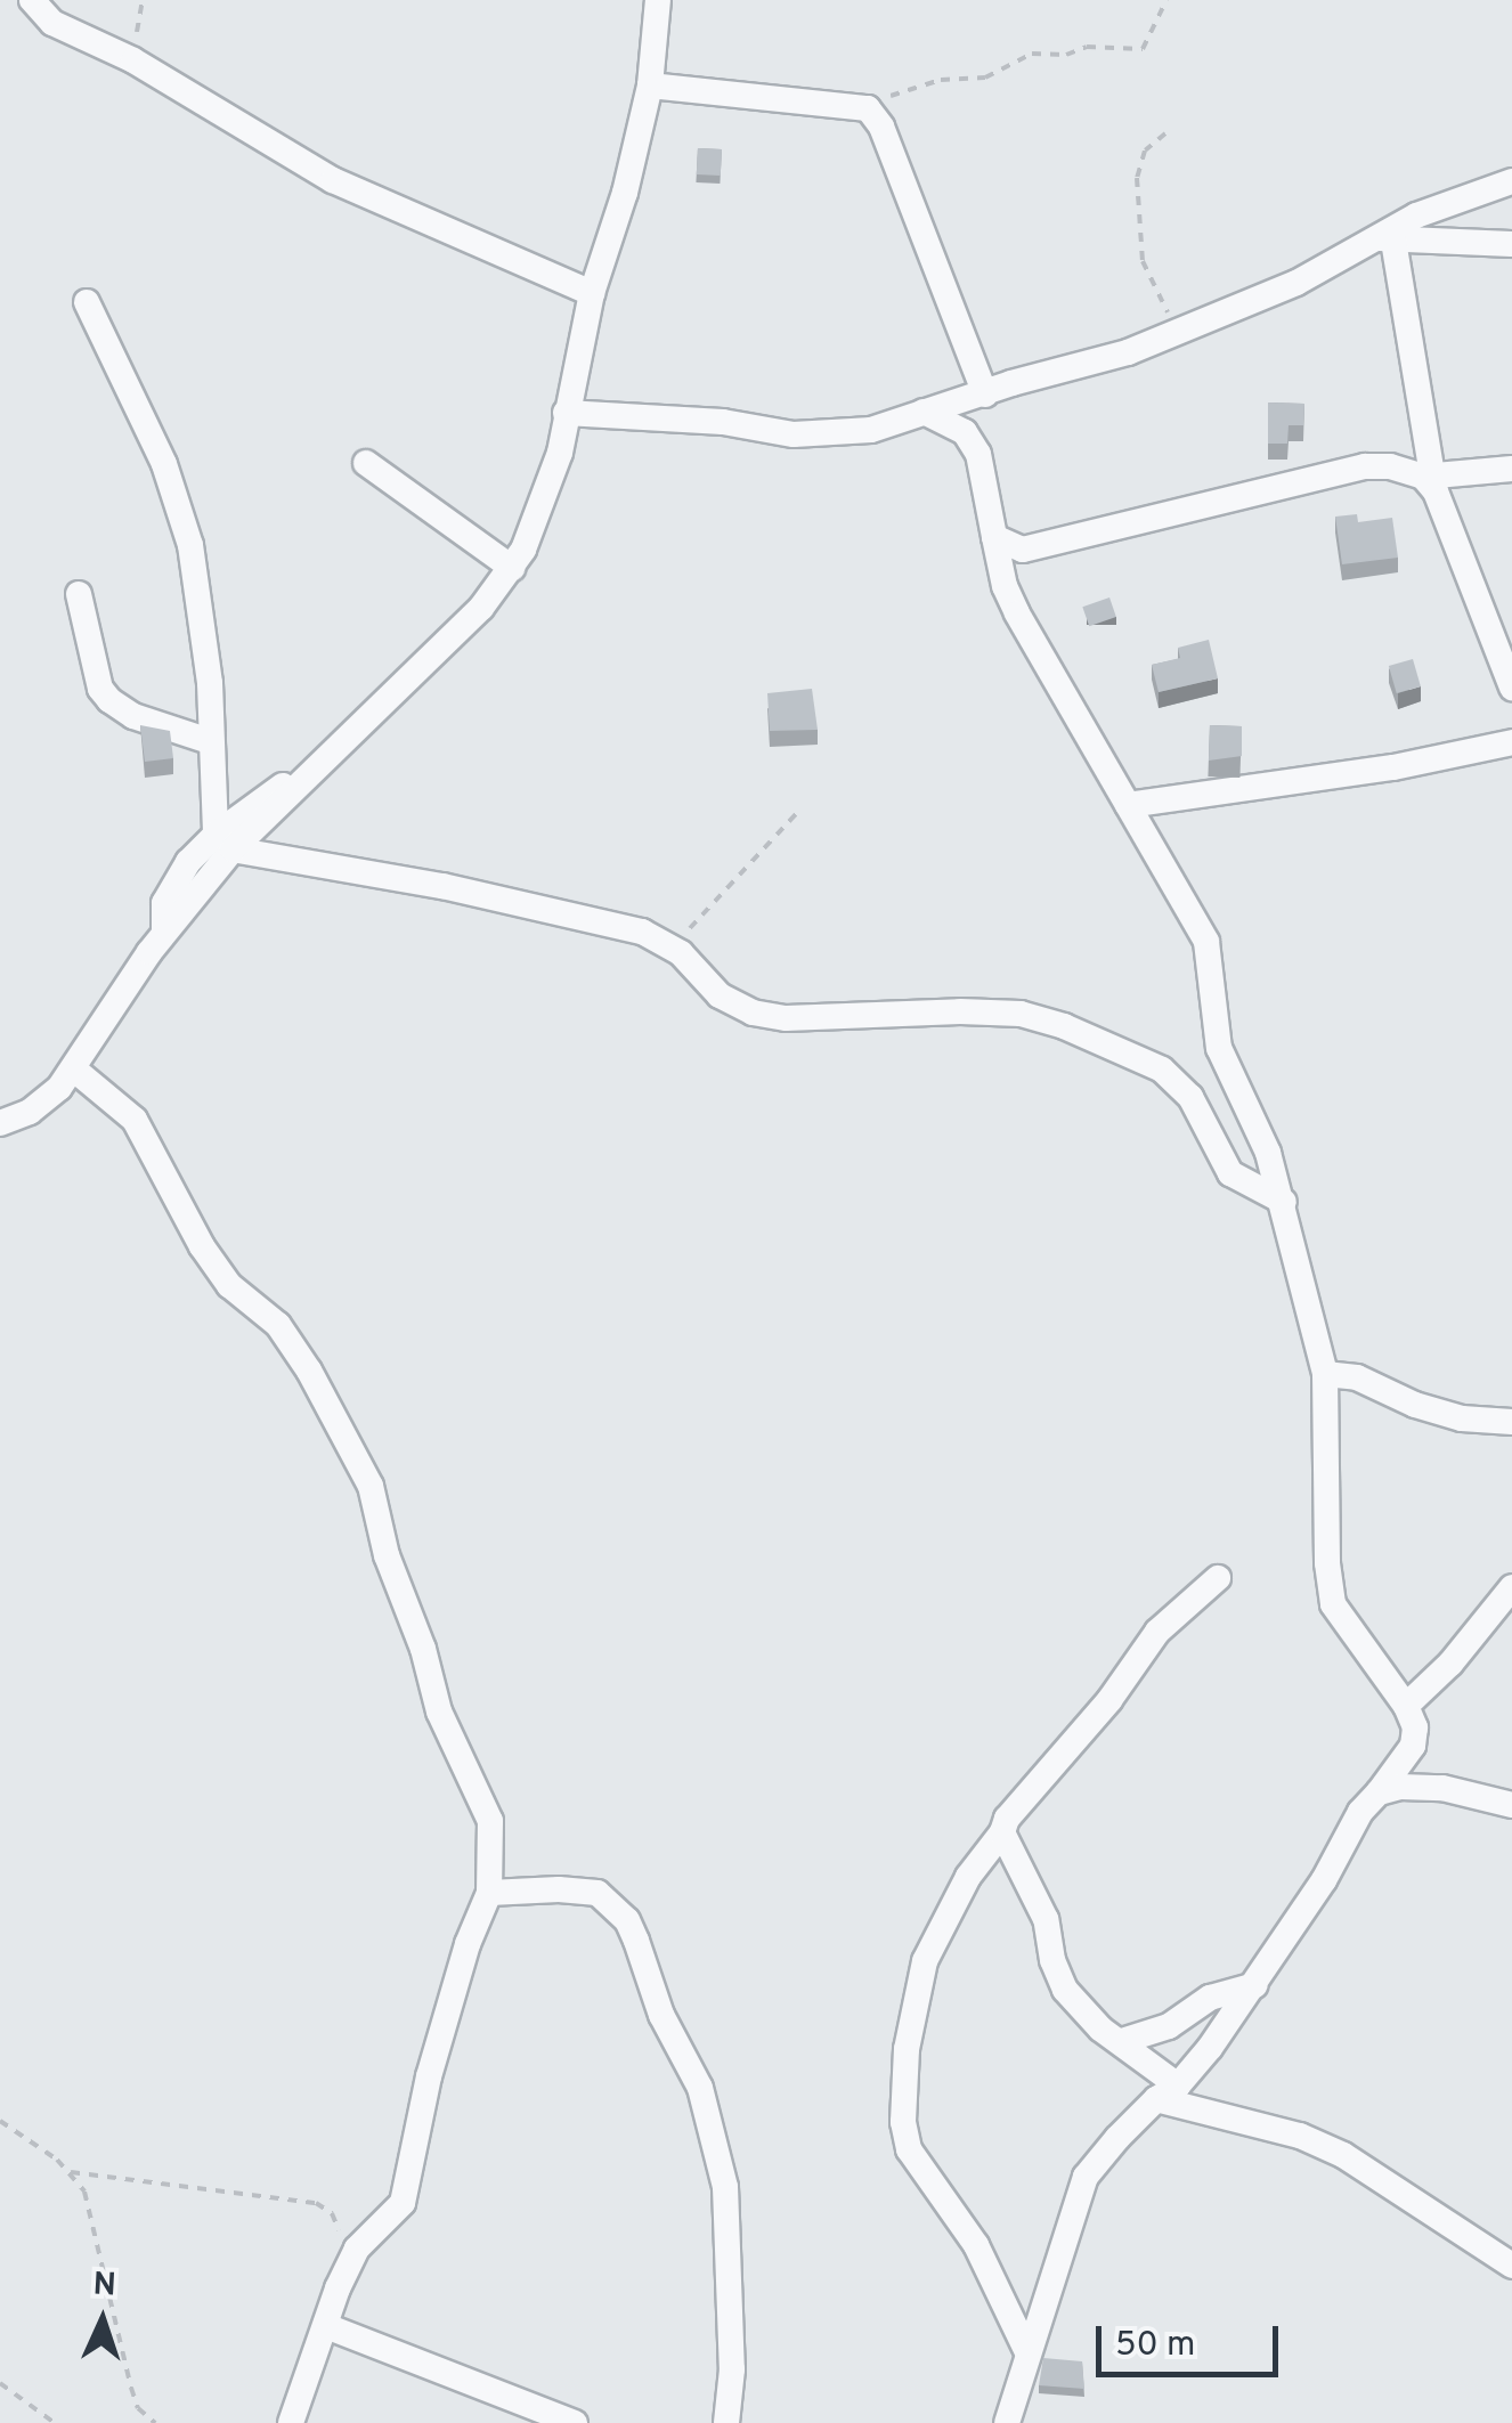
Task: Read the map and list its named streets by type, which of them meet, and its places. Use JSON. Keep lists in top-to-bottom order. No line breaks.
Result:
{"scale_bar":"50 m","north":"top"}
